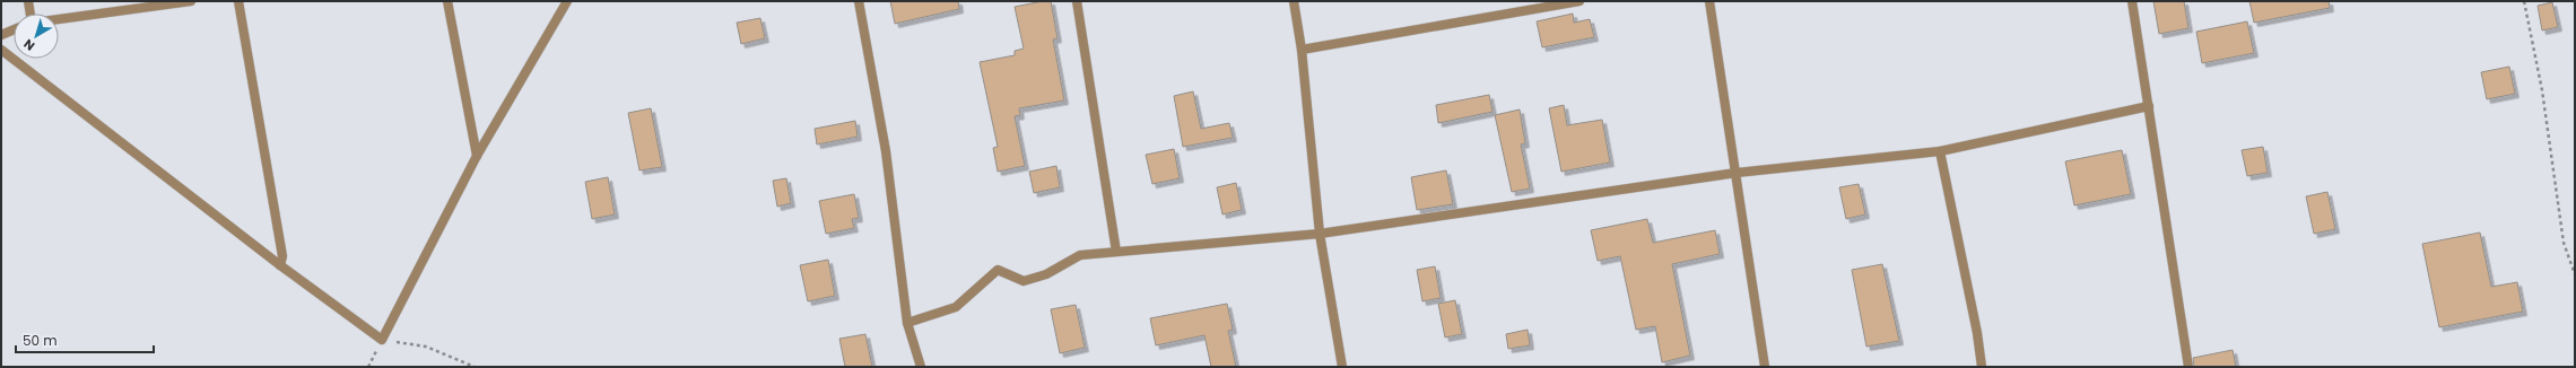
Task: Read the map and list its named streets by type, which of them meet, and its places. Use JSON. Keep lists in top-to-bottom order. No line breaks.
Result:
{"scale_bar":"50 m","north":"bottom left"}
